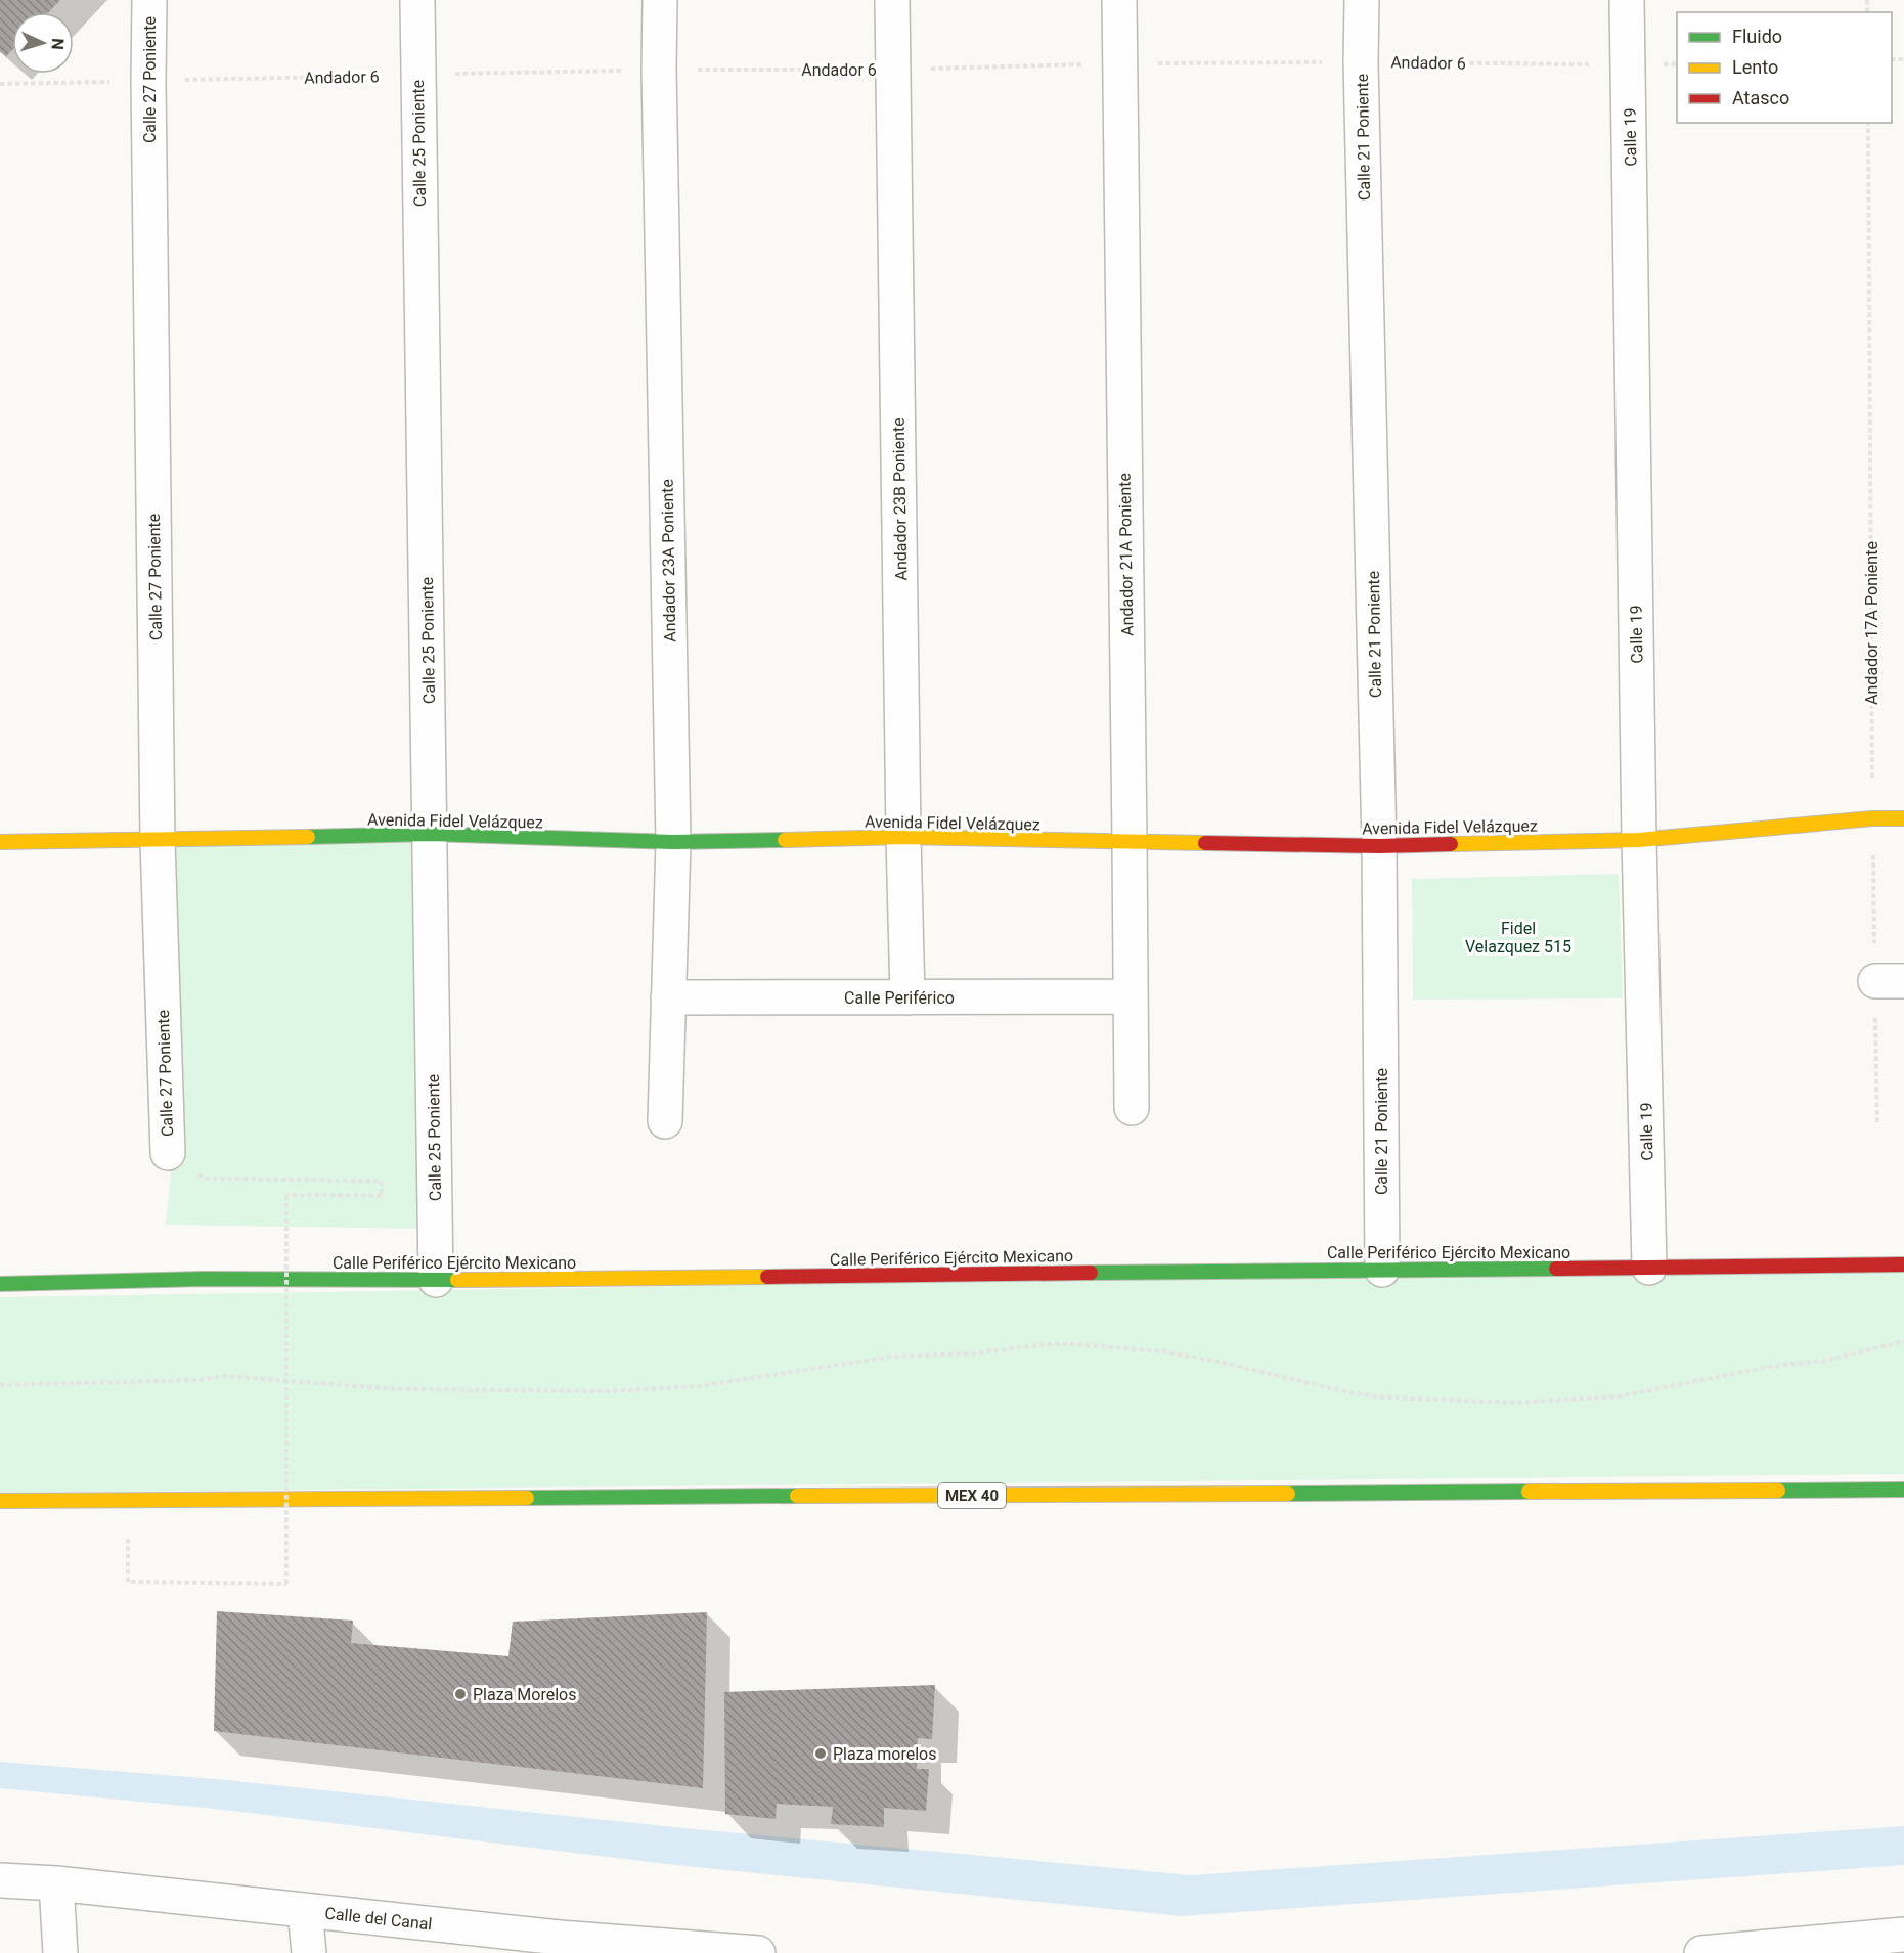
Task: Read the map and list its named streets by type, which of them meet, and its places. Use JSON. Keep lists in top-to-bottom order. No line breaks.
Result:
{"streets":{"main road":["Avenida Fidel Velázquez","Calle Periférico Ejército Mexicano","MEX 40"],"street":["Calle 27 Poniente","Calle 21 Poniente","Calle 19","Calle 25 Poniente","Andador 23B Poniente","Andador 21A Poniente","Andador 23A Poniente","Calle Periférico","Calle del Canal"],"path":["Andador 6","Andador 17A Poniente"]},"crossings":[["Andador 6","Calle 27 Poniente"],["Andador 6","Calle 21 Poniente"],["Andador 6","Calle 19"],["Andador 6","Calle 25 Poniente"],["Andador 6","Andador 23B Poniente"],["Andador 6","Andador 21A Poniente"],["Andador 6","Andador 23A Poniente"],["Calle 27 Poniente","Avenida Fidel Velázquez"],["Calle 21 Poniente","Avenida Fidel Velázquez"],["Calle 21 Poniente","Calle Periférico Ejército Mexicano"],["Calle 19","Avenida Fidel Velázquez"],["Calle 19","Calle Periférico Ejército Mexicano"],["Calle 25 Poniente","Avenida Fidel Velázquez"],["Calle 25 Poniente","Calle Periférico Ejército Mexicano"],["Andador 23B Poniente","Avenida Fidel Velázquez"],["Andador 23B Poniente","Calle Periférico"],["Andador 21A Poniente","Avenida Fidel Velázquez"],["Andador 21A Poniente","Calle Periférico"],["Andador 23A Poniente","Avenida Fidel Velázquez"],["Andador 23A Poniente","Calle Periférico"],["Andador 17A Poniente","Avenida Fidel Velázquez"]],"parks":["Fidel Velazquez 515"],"places":["Plaza Morelos","Plaza morelos"],"legend":["Fluido","Lento","Atasco"],"north":"right"}
